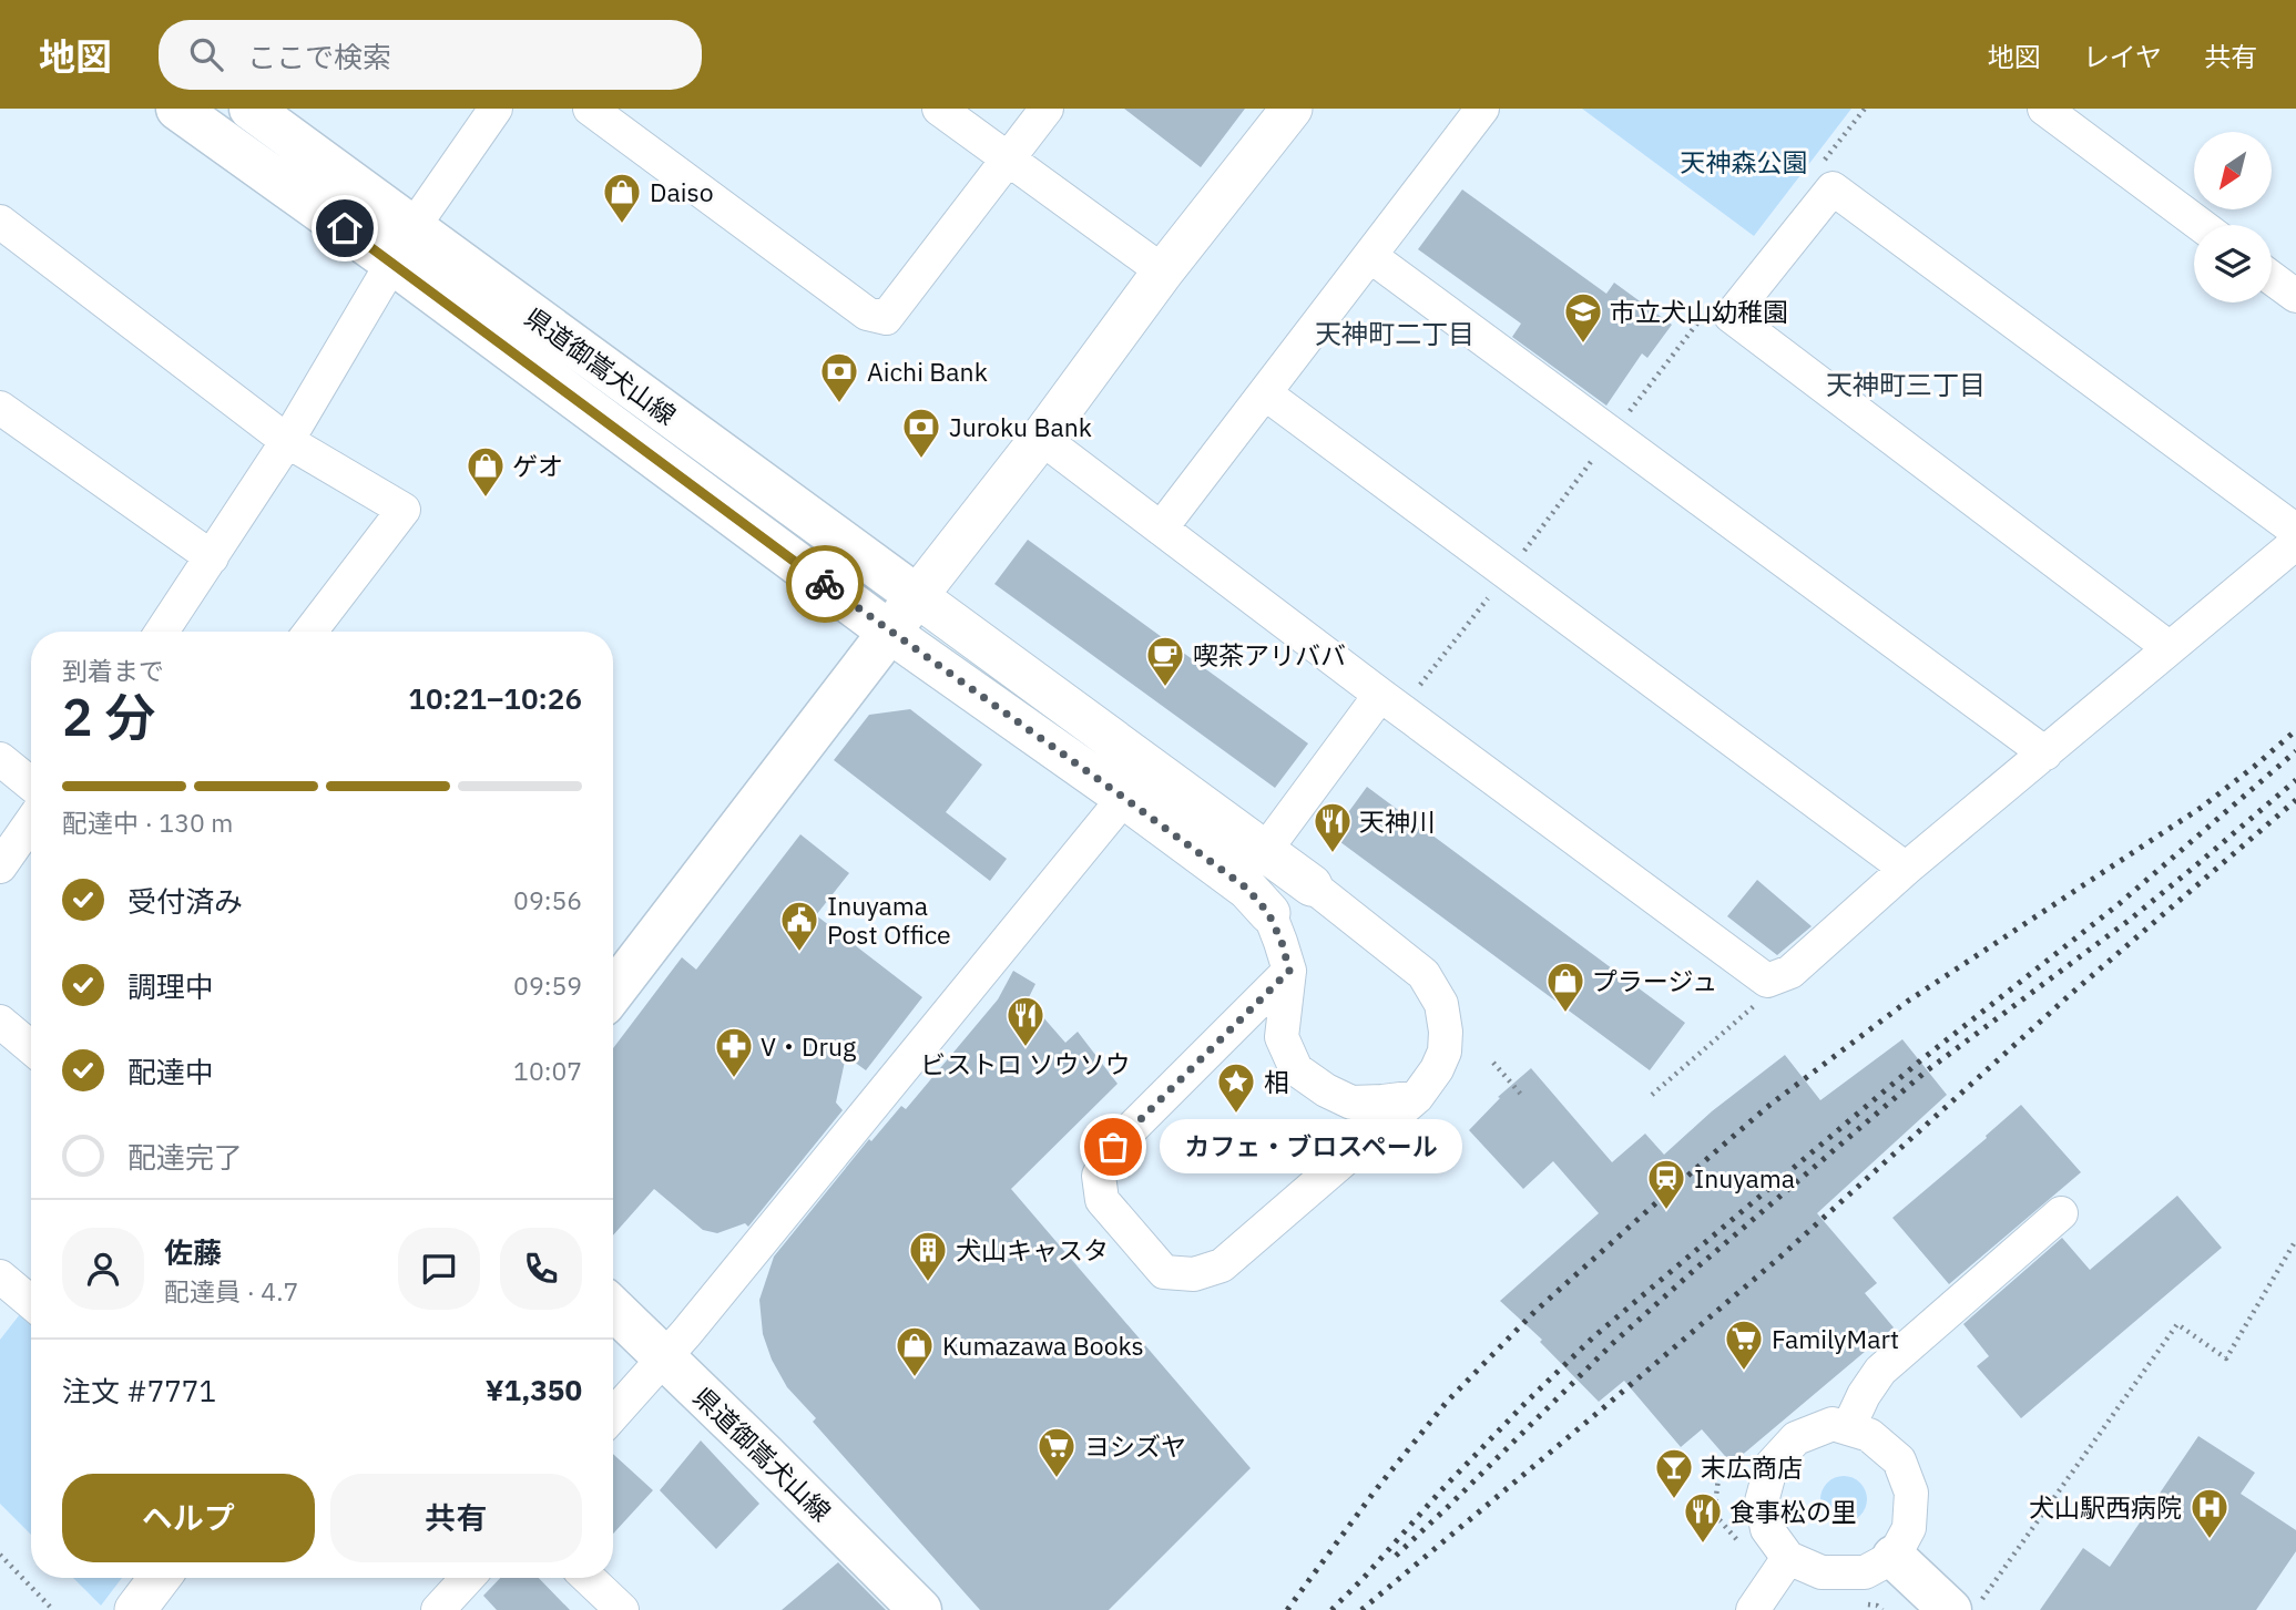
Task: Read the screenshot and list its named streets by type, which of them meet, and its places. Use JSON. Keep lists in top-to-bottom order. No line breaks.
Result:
{"streets":{"main road":["県道御嵩犬山線"]},"districts":["天神町二丁目","天神町三丁目"],"parks":["天神森公園"],"places":{"shop":["Daiso","ゲオ","プラージュ","Kumazawa Books"],"school or university":["市立犬山幼稚園"],"bank":["Aichi Bank","Juroku Bank"],"cafe":["喫茶アリババ"],"restaurant":["天神川","ビストロ ソウソウ","食事松の里"],"public building":["Inuyama Post Office"],"pharmacy":["V・Drug"],"place":["相"],"other":["カフェ・ブロスペール"],"station":["Inuyama"],"building":["犬山キャスタ"],"supermarket":["FamilyMart","ヨシズヤ"],"bar":["末広商店"],"hospital":["犬山駅西病院"]},"north":"bottom left","page":{"header":"地図","search":"ここで検索","nav":["地図","レイヤ","共有"],"heading":["2 分","到着まで","10:21–10:26"],"panel":["佐藤","配達員 · 4.7","注文 #7771","¥1,350"],"bar":"配達中 · 130 m","list":[["受付済み","09:56"],["調理中","09:59"],["配達中","10:07"],"配達完了"],"bubble":"カフェ・ブロスペール","buttons":["ヘルプ","共有"]}}
